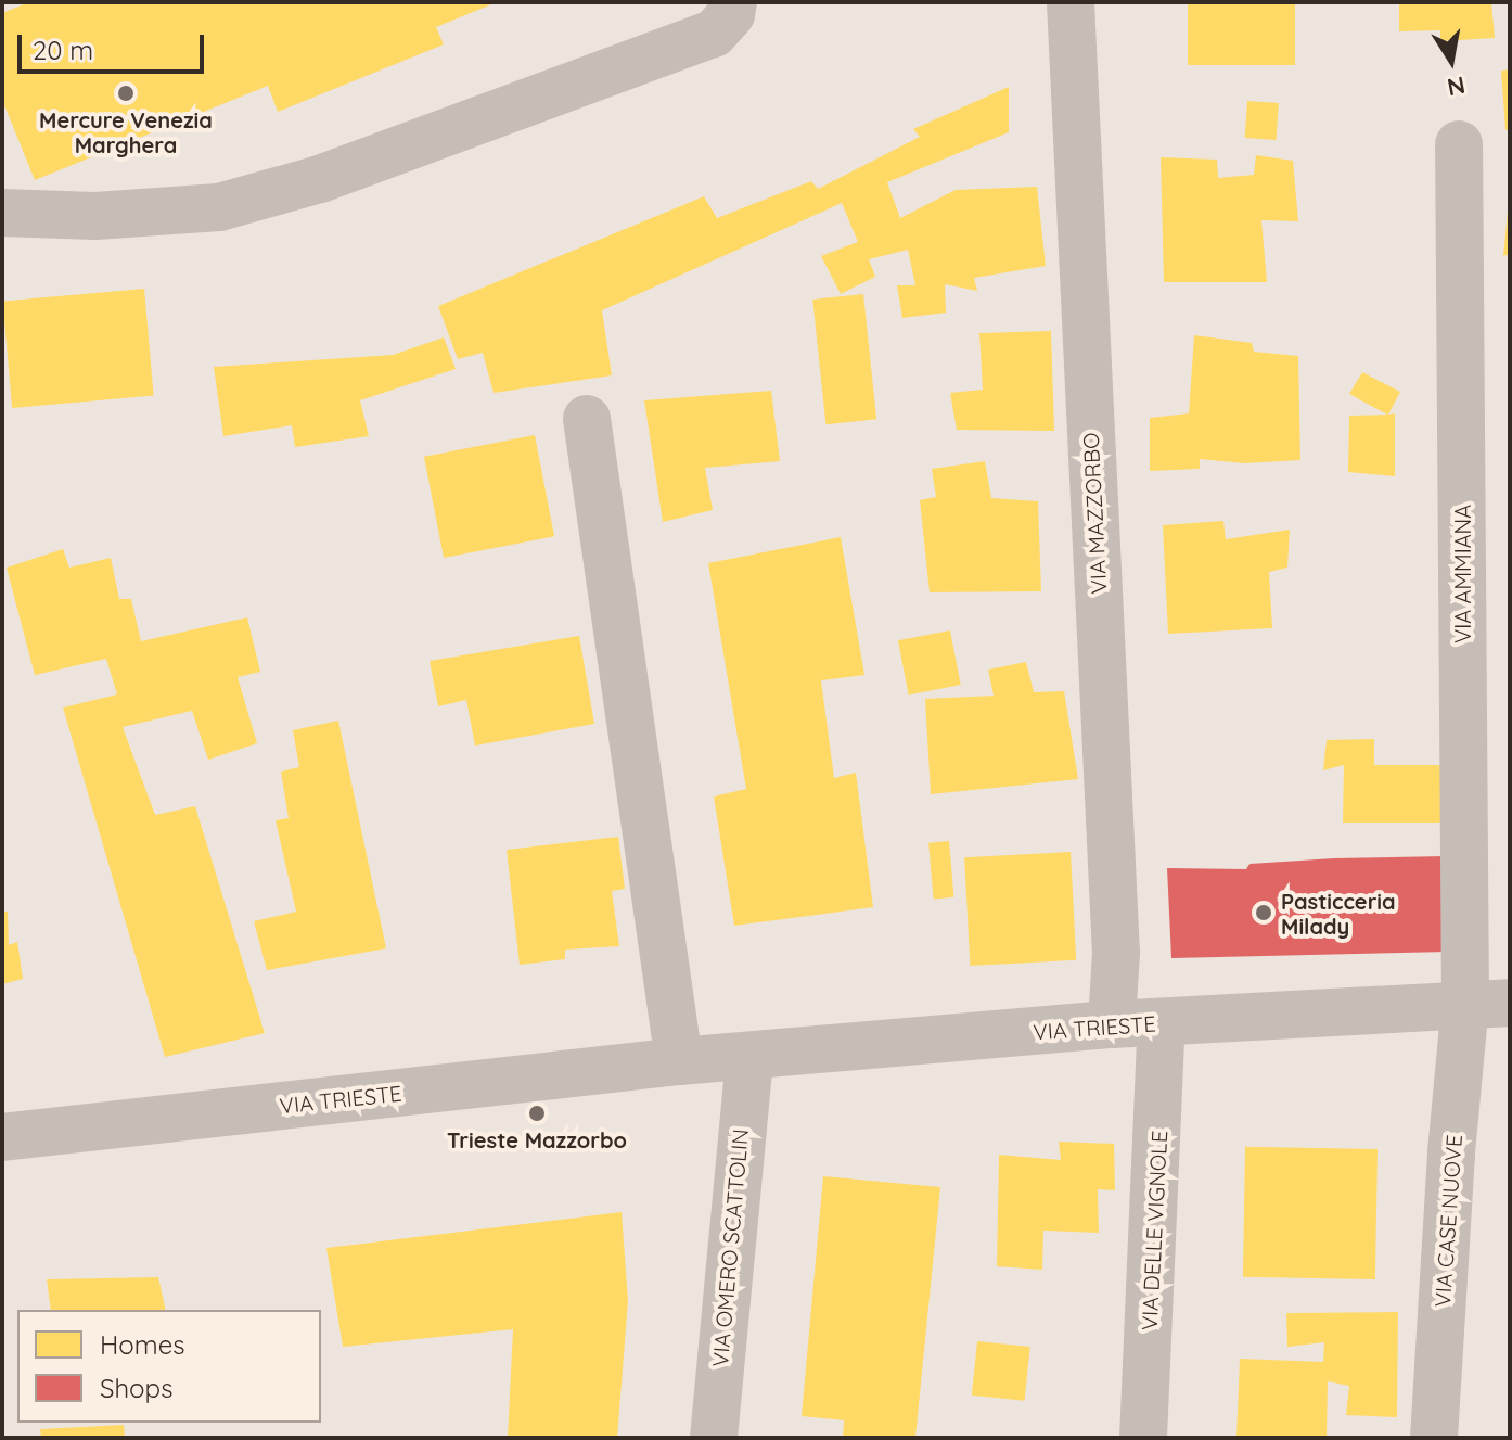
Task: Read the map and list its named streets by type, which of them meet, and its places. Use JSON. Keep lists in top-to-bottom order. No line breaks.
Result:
{"streets":{"street":["VIA MAZZORBO","VIA AMMIANA","VIA TRIESTE","VIA CASE NUOVE","VIA DELLE VIGNOLE","VIA OMERO SCATTOLIN"]},"crossings":[["VIA MAZZORBO","VIA TRIESTE"],["VIA AMMIANA","VIA TRIESTE"],["VIA AMMIANA","VIA CASE NUOVE"],["VIA TRIESTE","VIA CASE NUOVE"],["VIA TRIESTE","VIA DELLE VIGNOLE"],["VIA TRIESTE","VIA OMERO SCATTOLIN"]],"places":["Mercure Venezia Marghera","Pasticceria Milady","Trieste Mazzorbo"],"legend":["Homes","Shops"],"scale_bar":"20 m","north":"bottom"}
